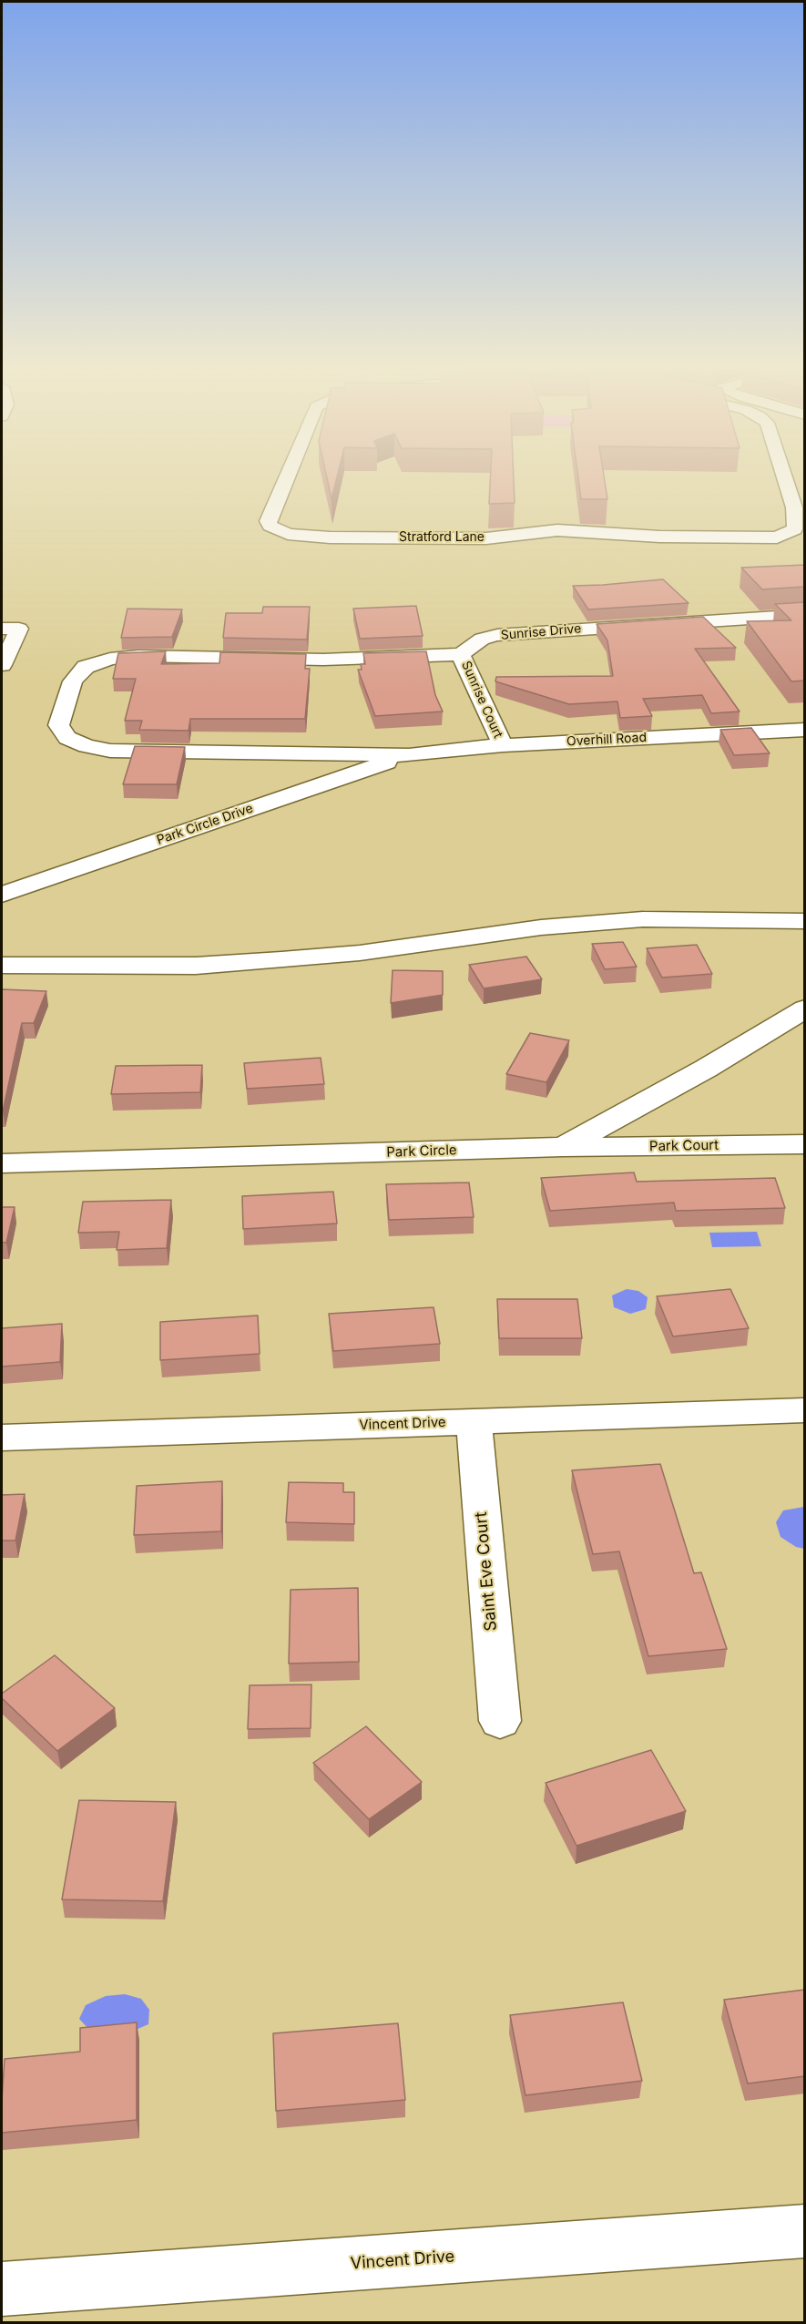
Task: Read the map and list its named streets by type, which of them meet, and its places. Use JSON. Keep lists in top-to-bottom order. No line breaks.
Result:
{"streets":{"street":["Stratford Lane","Sunrise Drive","Sunrise Court","Overhill Road","Park Circle Drive","Park Court","Park Circle","Vincent Drive","Saint Eve Court"]},"crossings":[["Sunrise Drive","Sunrise Court"],["Sunrise Court","Overhill Road"],["Overhill Road","Park Circle Drive"],["Park Court","Park Circle"],["Vincent Drive","Saint Eve Court"]]}
